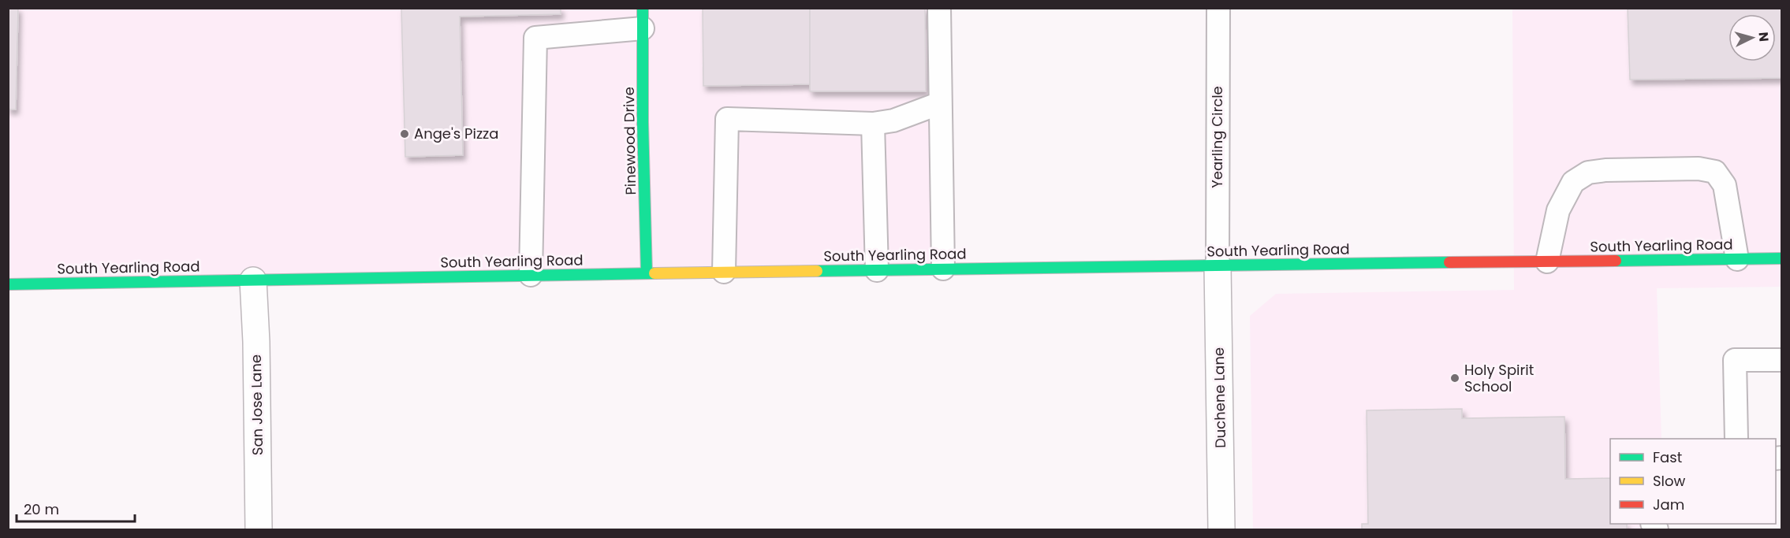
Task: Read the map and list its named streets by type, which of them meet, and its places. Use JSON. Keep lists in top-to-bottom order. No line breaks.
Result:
{"streets":{"street":["Pinewood Drive","South Yearling Road","Duchene Lane","San Jose Lane"],"lane":["Yearling Circle"]},"crossings":[["Yearling Circle","South Yearling Road"],["Yearling Circle","Duchene Lane"],["Pinewood Drive","South Yearling Road"],["South Yearling Road","Duchene Lane"],["South Yearling Road","San Jose Lane"]],"places":["Ange's Pizza","Holy Spirit School"],"legend":["Fast","Slow","Jam"],"scale_bar":"20 m","north":"right"}
